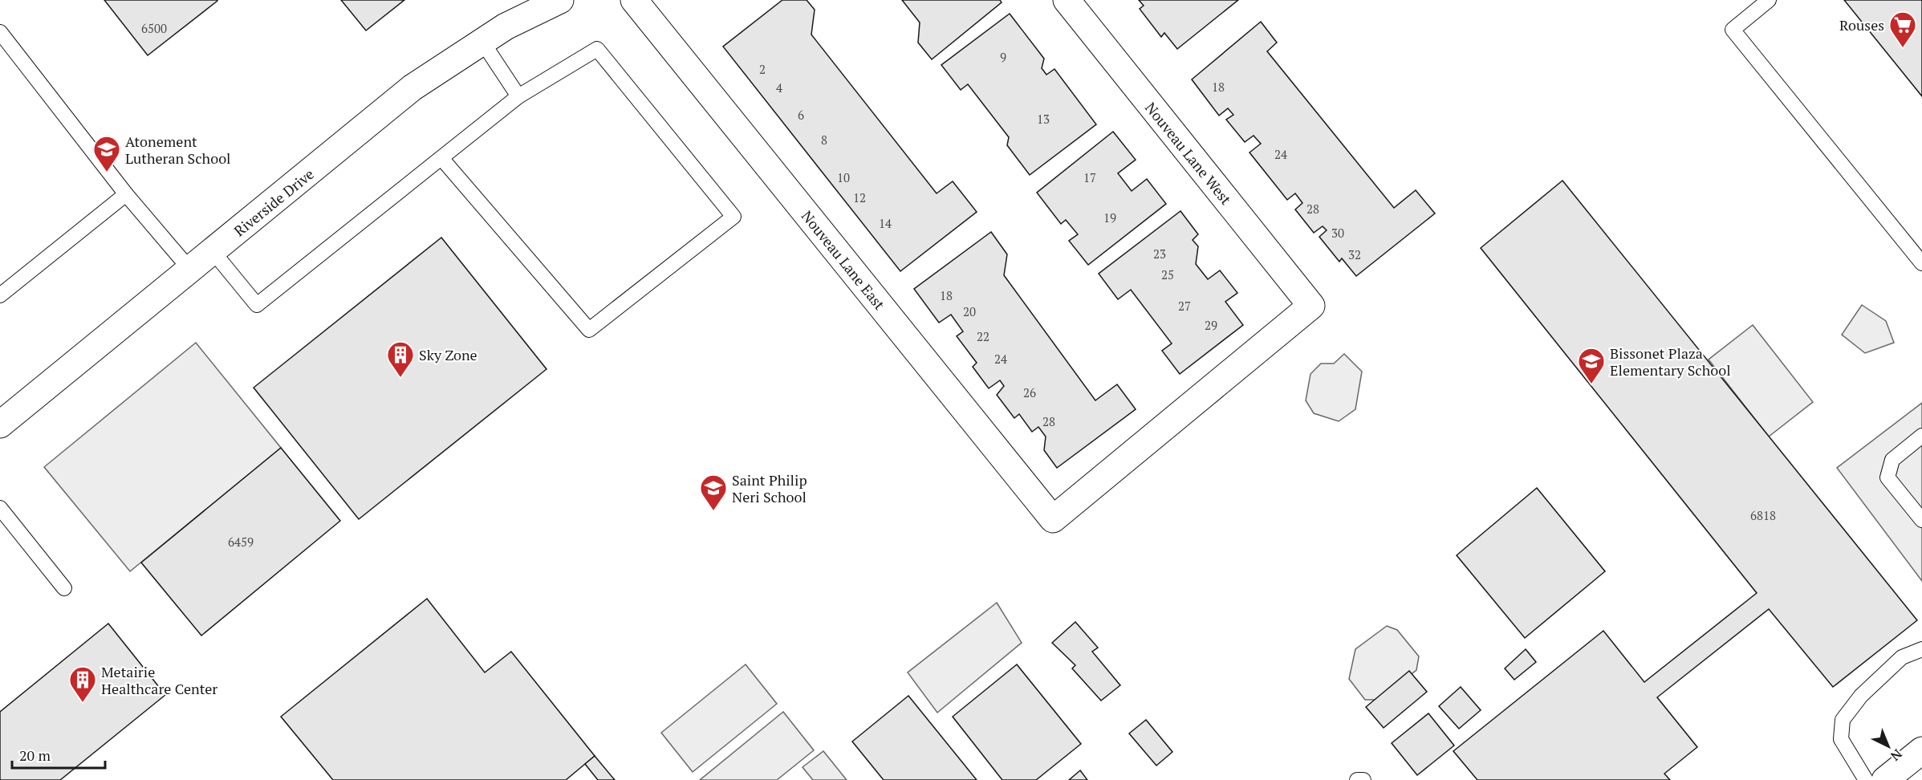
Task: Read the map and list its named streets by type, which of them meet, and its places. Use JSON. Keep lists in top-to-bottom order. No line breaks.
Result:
{"streets":{"street":["Nouveau Lane West","Riverside Drive","Nouveau Lane East"]},"crossings":[["Nouveau Lane West","Nouveau Lane East"]],"places":{"supermarket":["Rouses"],"school or university":["Atonement Lutheran School","Bissonet Plaza Elementary School","Saint Philip Neri School"],"building":["Sky Zone","Metairie Healthcare Center"]},"house_numbers":["6500","9","2","18","4","6","13","8","24","10","17","12","28","19","14","30","23","32","25","18","27","20","29","22","24","26","28","6818","6459"],"scale_bar":"20 m","north":"bottom right"}
